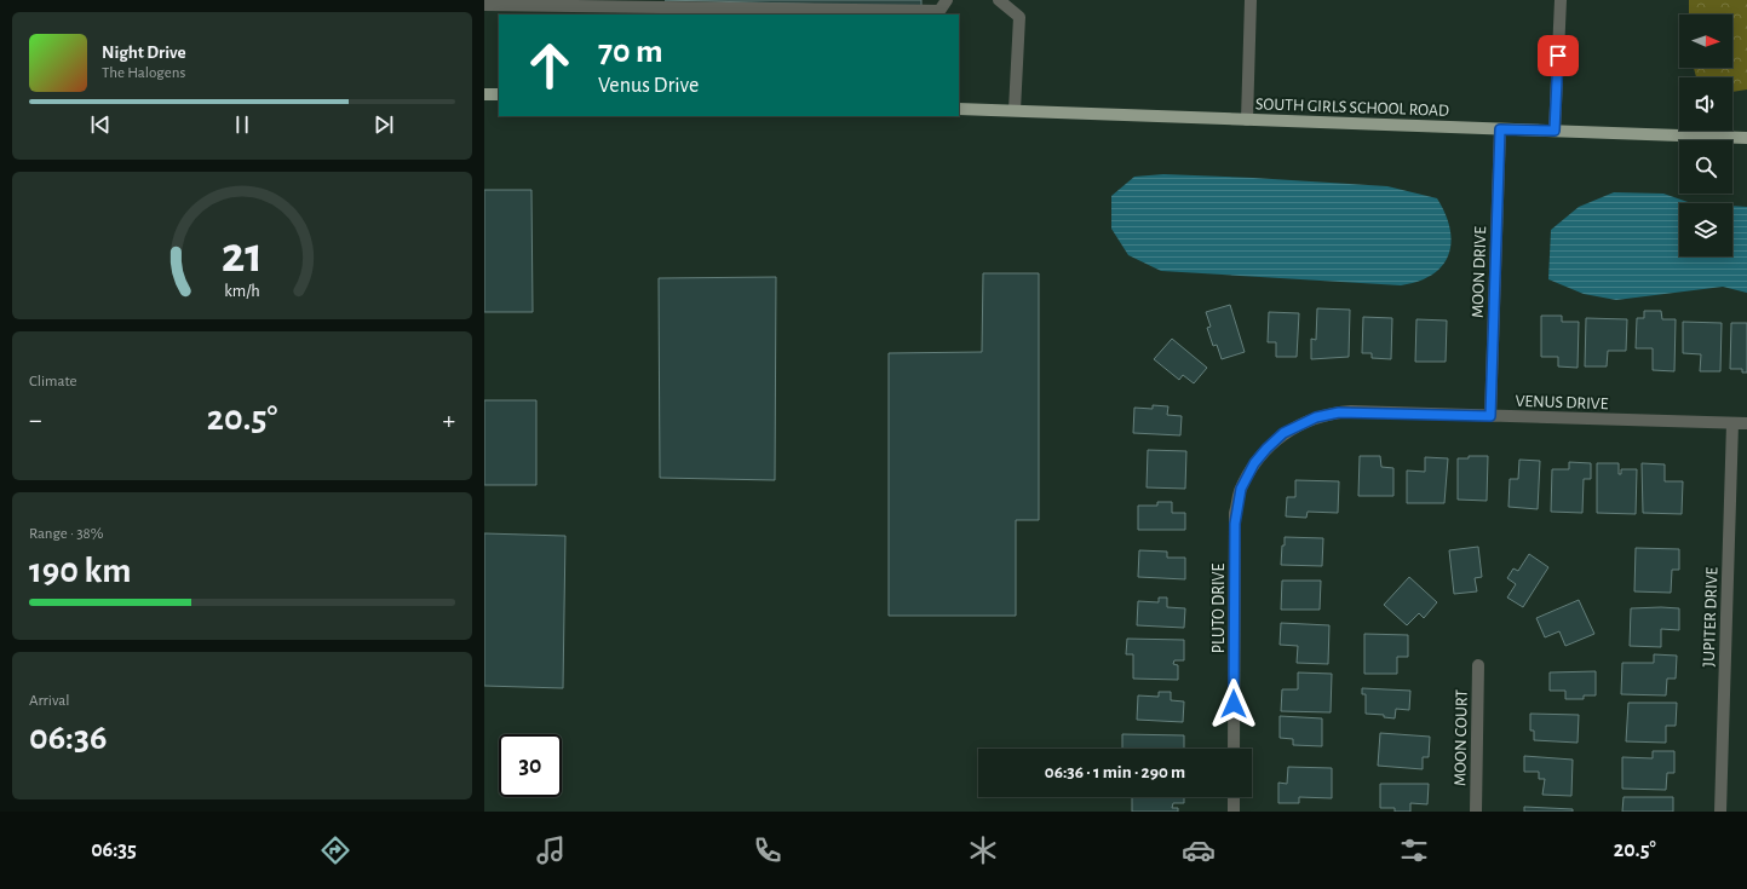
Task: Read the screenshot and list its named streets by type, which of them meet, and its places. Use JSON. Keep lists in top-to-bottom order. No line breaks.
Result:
{"streets":{"main road":["SOUTH GIRLS SCHOOL ROAD"],"street":["MOON DRIVE","VENUS DRIVE","PLUTO DRIVE","JUPITER DRIVE","MOON COURT"]},"crossings":[["SOUTH GIRLS SCHOOL ROAD","MOON DRIVE"],["MOON DRIVE","VENUS DRIVE"],["VENUS DRIVE","PLUTO DRIVE"],["VENUS DRIVE","JUPITER DRIVE"]],"north":"right","page":{"turn":["70 m","Venus Drive"],"song":["Night Drive","The Halogens"],"tile":["Climate",["Range · 38%","190 km"],["Arrival","06:36"]],"heat":["−","20.5°","+"],"limit":"30","trip":"06:36 · 1 min · 290 m","tabs":["06:35","20.5°"],"gauge":["21","km/h"]}}
